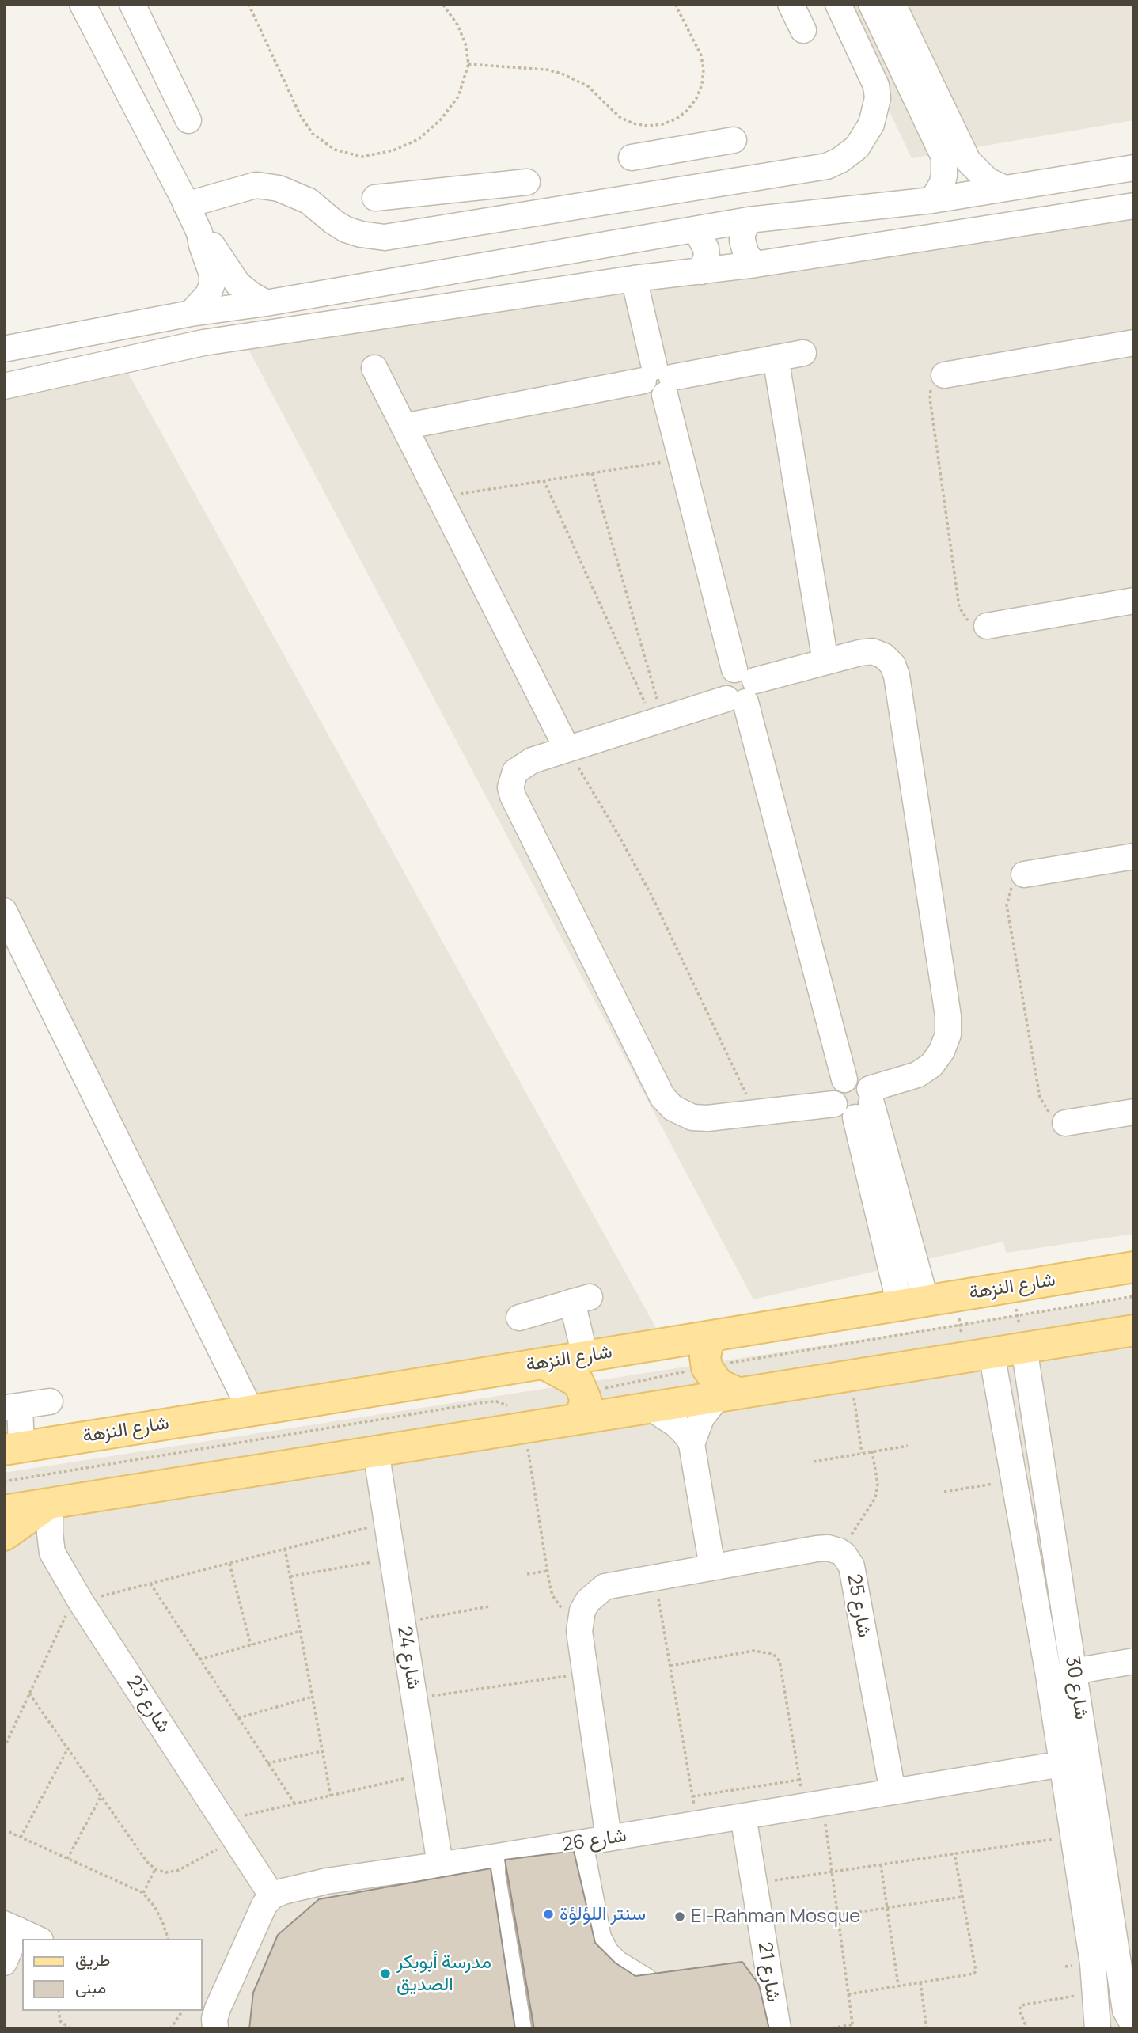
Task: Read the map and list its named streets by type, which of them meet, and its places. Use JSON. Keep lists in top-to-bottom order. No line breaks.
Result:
{"streets":{"main road":["شارع النزهة"],"street":["شارع 25","شارع 24","شارع 30","شارع 23","شارع 26","شارع 21"]},"crossings":[["شارع 25","شارع 26"],["شارع 24","شارع 26"],["شارع 30","شارع 26"],["شارع 23","شارع 26"],["شارع 26","شارع 21"]],"places":["سنتر اللؤلؤة","El-Rahman Mosque","مدرسة أبوبكر الصديق"],"legend":["طريق","مبنى"]}
